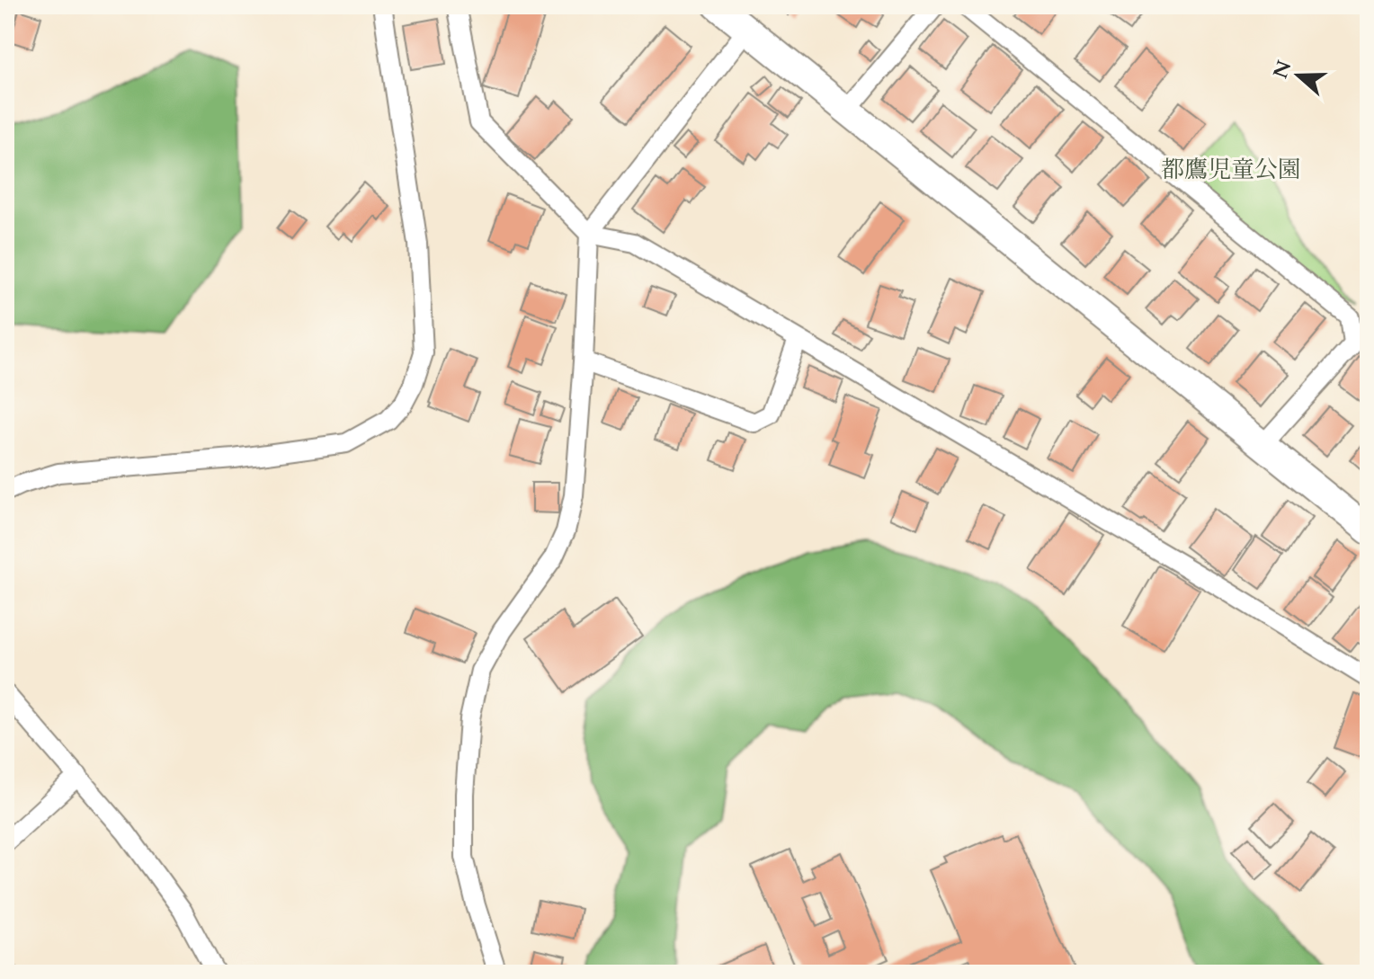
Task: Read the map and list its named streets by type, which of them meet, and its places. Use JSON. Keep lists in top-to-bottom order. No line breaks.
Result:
{"parks":["都鷹児童公園"],"north":"left"}
